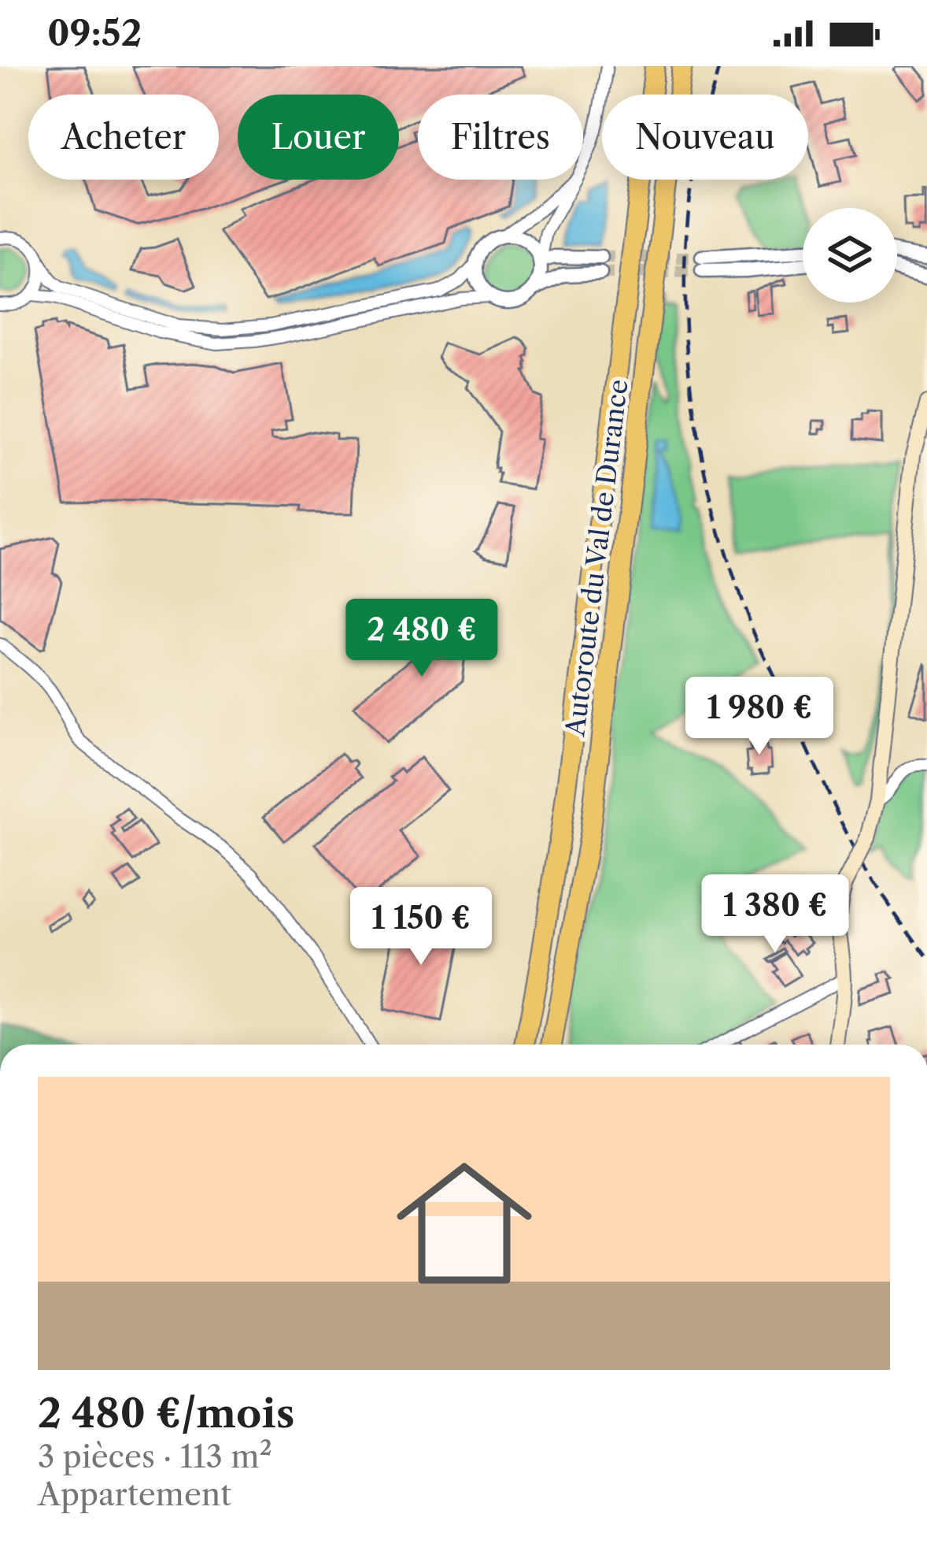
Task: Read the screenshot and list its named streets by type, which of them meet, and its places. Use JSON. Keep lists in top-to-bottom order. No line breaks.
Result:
{"streets":{"highway":["Autoroute du Val de Durance"]},"page":{"status":"09:52","chip":["Acheter","Louer","Filtres","Nouveau"],"price":["2 480 €","1 980 €","1 380 €","1 150 €"],"list":[{"name":"2 480 €/mois","note":"3 pièces · 113 m² · Appartement"}]}}
